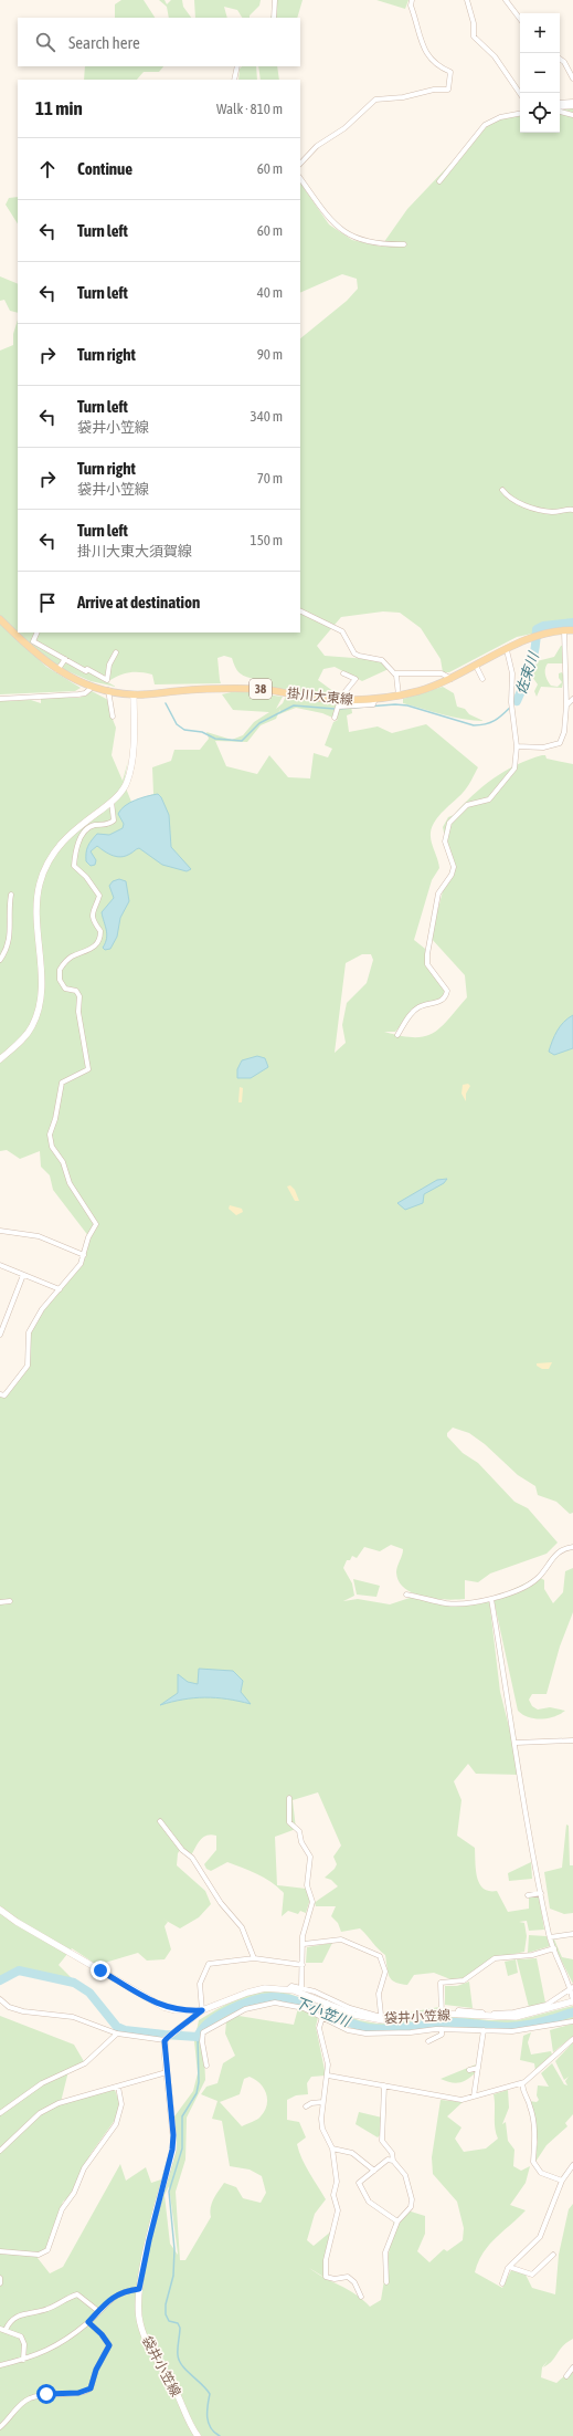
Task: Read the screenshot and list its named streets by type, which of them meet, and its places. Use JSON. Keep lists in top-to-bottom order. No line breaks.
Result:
{"streets":{"main road":["38","掛川大東線","袋井小笠線"]},"water":["佐束川","下小笠川"],"page":{"map_buttons":["+","−"],"search":"Search here","heading":["11 min","Walk · 810 m"],"list":[["Continue","60 m"],["Turn left","60 m"],["Turn left","40 m"],["Turn right","90 m"],["Turn left","袋井小笠線","340 m"],["Turn right","袋井小笠線","70 m"],["Turn left","掛川大東大須賀線","150 m"],"Arrive at destination"]}}
